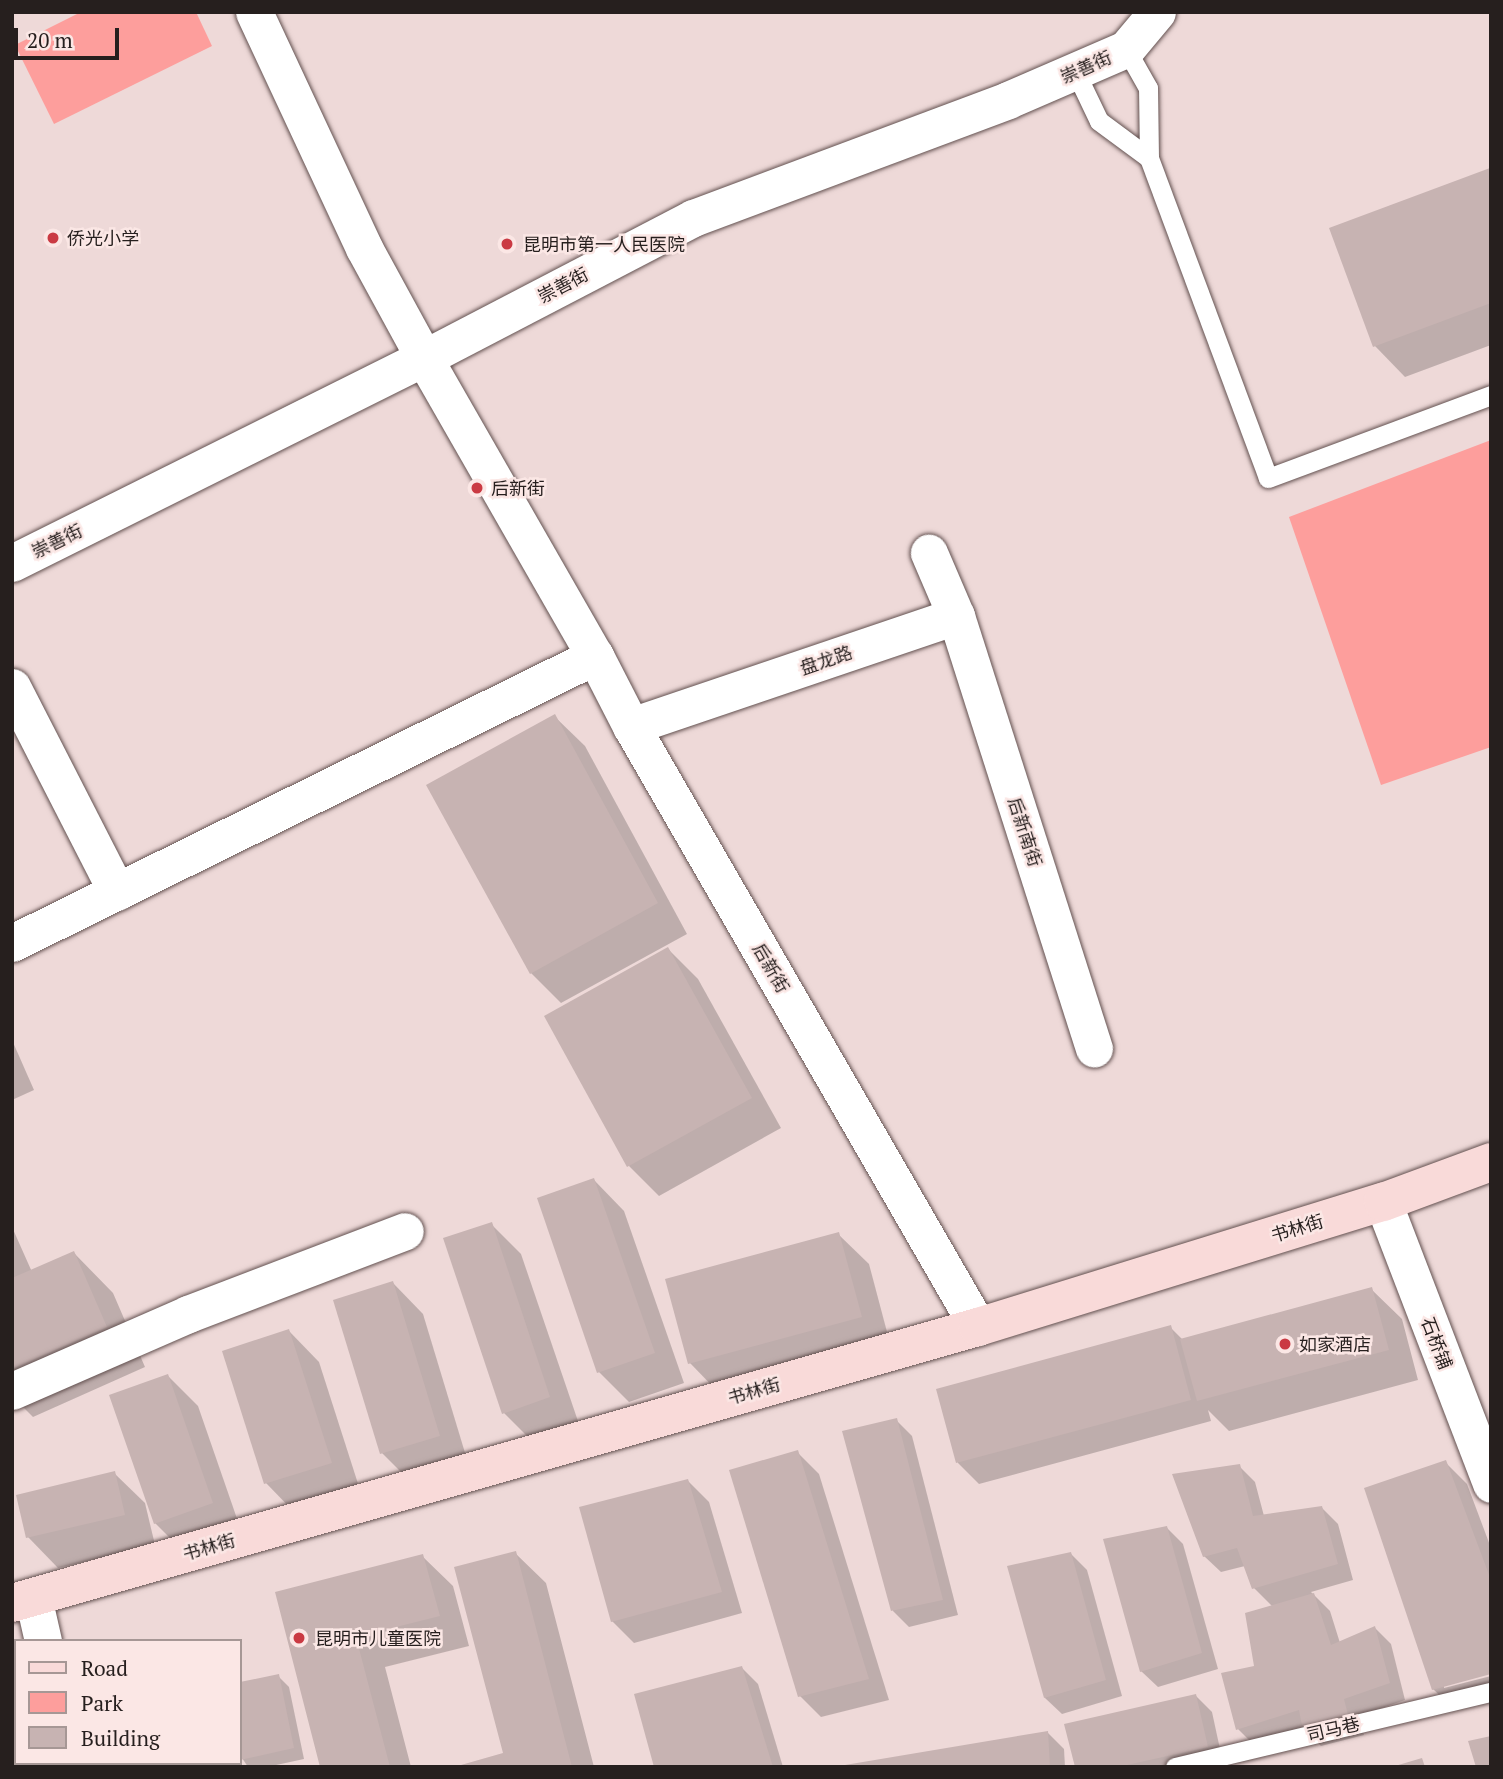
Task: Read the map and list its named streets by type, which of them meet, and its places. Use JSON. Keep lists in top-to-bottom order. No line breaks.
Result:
{"streets":{"street":["崇善街","盘龙路","后新南街","后新街","书林街","石桥铺"],"lane":["司马巷"]},"crossings":[["崇善街","后新街"],["盘龙路","后新南街"],["盘龙路","后新街"],["后新街","书林街"],["书林街","石桥铺"]],"places":["侨光小学","昆明市第一人民医院","后新街","如家酒店","昆明市儿童医院"],"legend":["Road","Park","Building"],"scale_bar":"20 m"}
